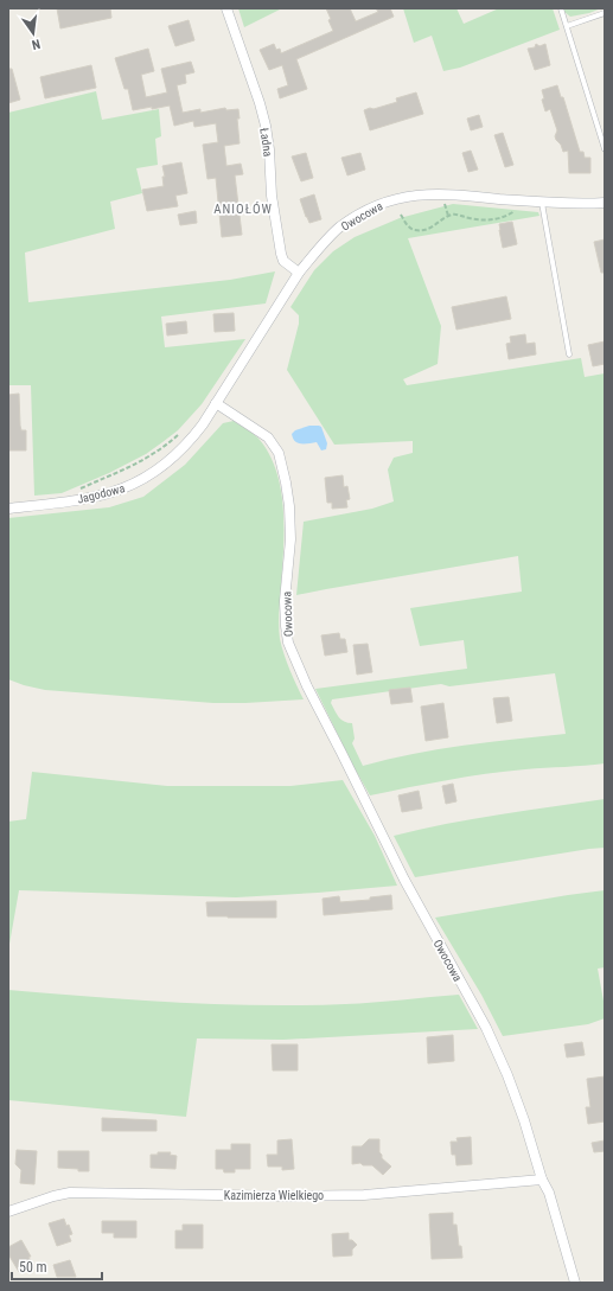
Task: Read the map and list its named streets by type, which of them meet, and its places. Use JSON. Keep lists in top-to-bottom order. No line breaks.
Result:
{"streets":{"street":["Ładna","Owocowa","Jagodowa","Kazimierza Wielkiego"]},"crossings":[["Ładna","Owocowa"],["Owocowa","Jagodowa"],["Owocowa","Kazimierza Wielkiego"]],"districts":["ANIOŁÓW"],"scale_bar":"50 m","north":"bottom"}
